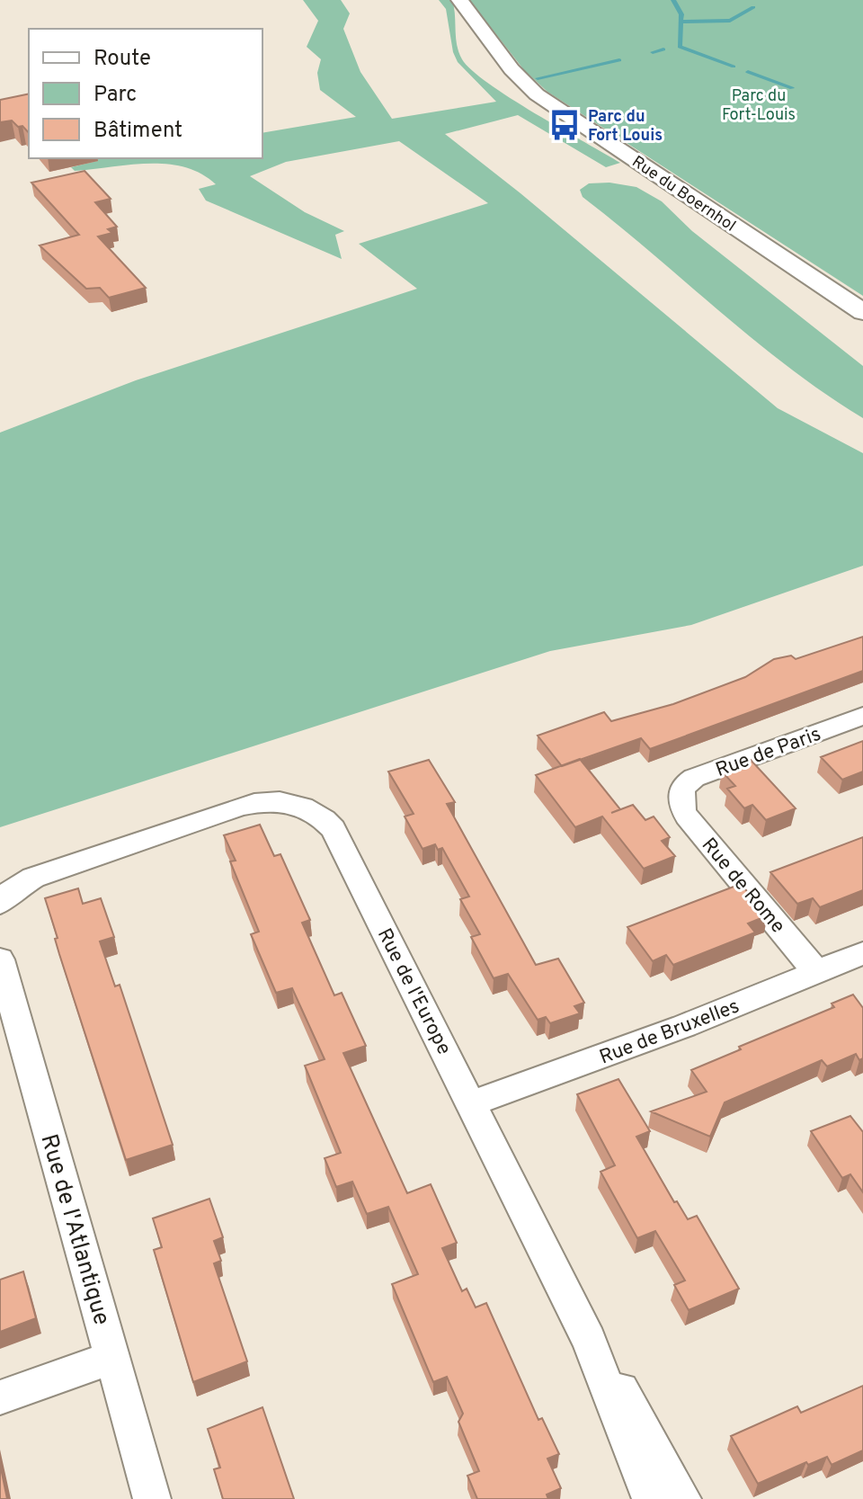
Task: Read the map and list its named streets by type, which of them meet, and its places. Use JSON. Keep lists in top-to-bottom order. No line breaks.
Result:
{"streets":{"street":["Rue du Boernhol","Rue de Paris","Rue de Rome","Rue de l'Europe","Rue de Bruxelles","Rue de l'Atlantique"]},"crossings":[["Rue de Paris","Rue de Rome"],["Rue de Rome","Rue de Bruxelles"],["Rue de l'Europe","Rue de Bruxelles"]],"parks":["Parc du Fort-Louis"],"places":{"bus stop":["Parc du Fort Louis"]},"legend":["Route","Parc","Bâtiment"]}
